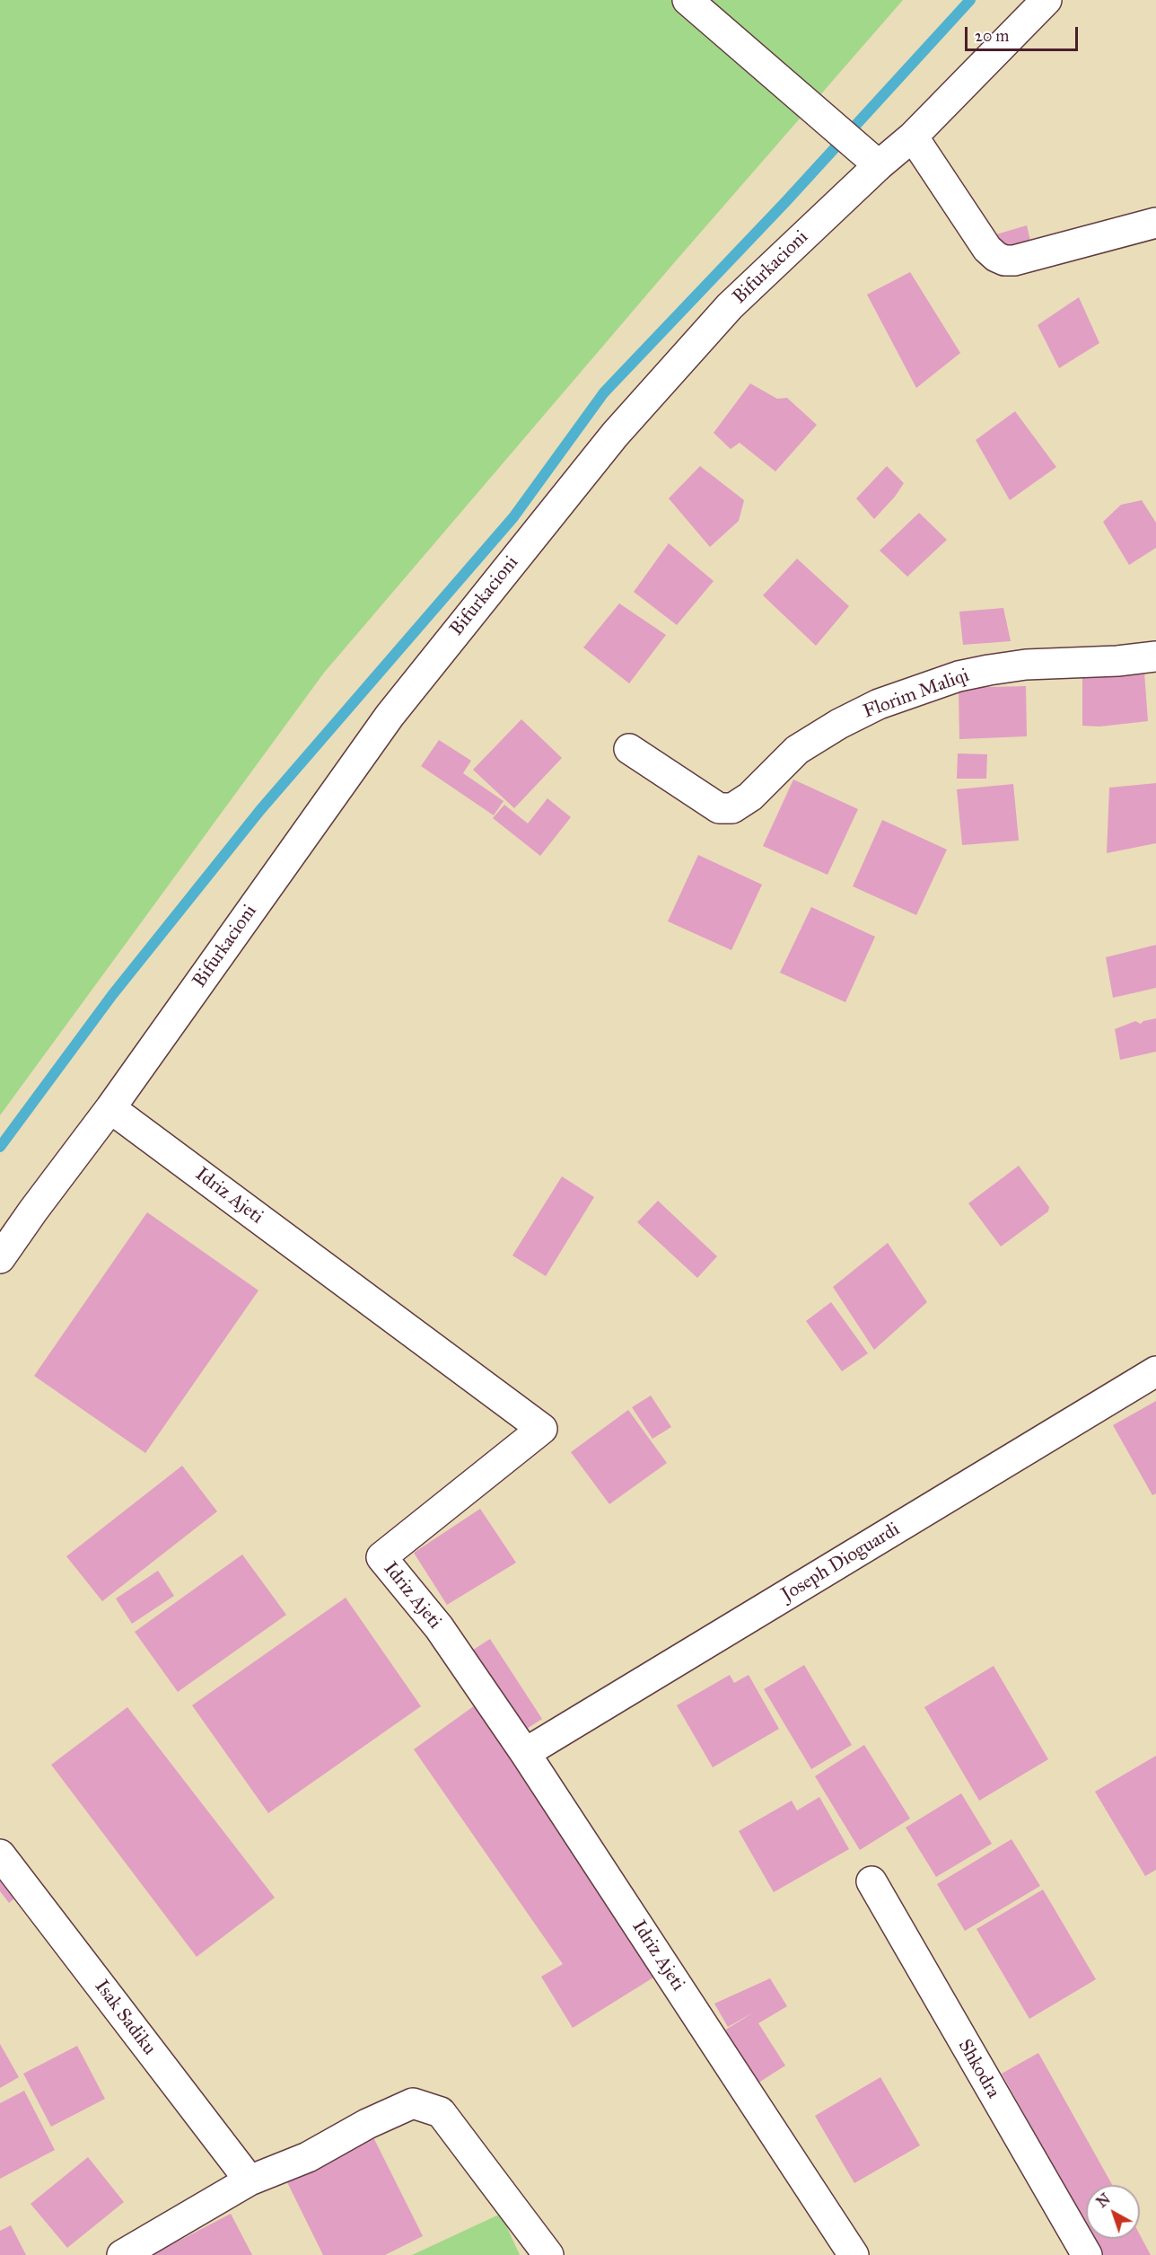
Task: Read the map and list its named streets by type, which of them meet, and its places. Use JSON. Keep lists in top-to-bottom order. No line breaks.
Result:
{"streets":{"street":["Bifurkacioni","Florim Maliqi","Idriz Ajeti","Joseph Dioguardi","Isak Sadiku","Shkodra"]},"crossings":[["Bifurkacioni","Idriz Ajeti"],["Idriz Ajeti","Joseph Dioguardi"]],"scale_bar":"20 m","north":"top left"}
